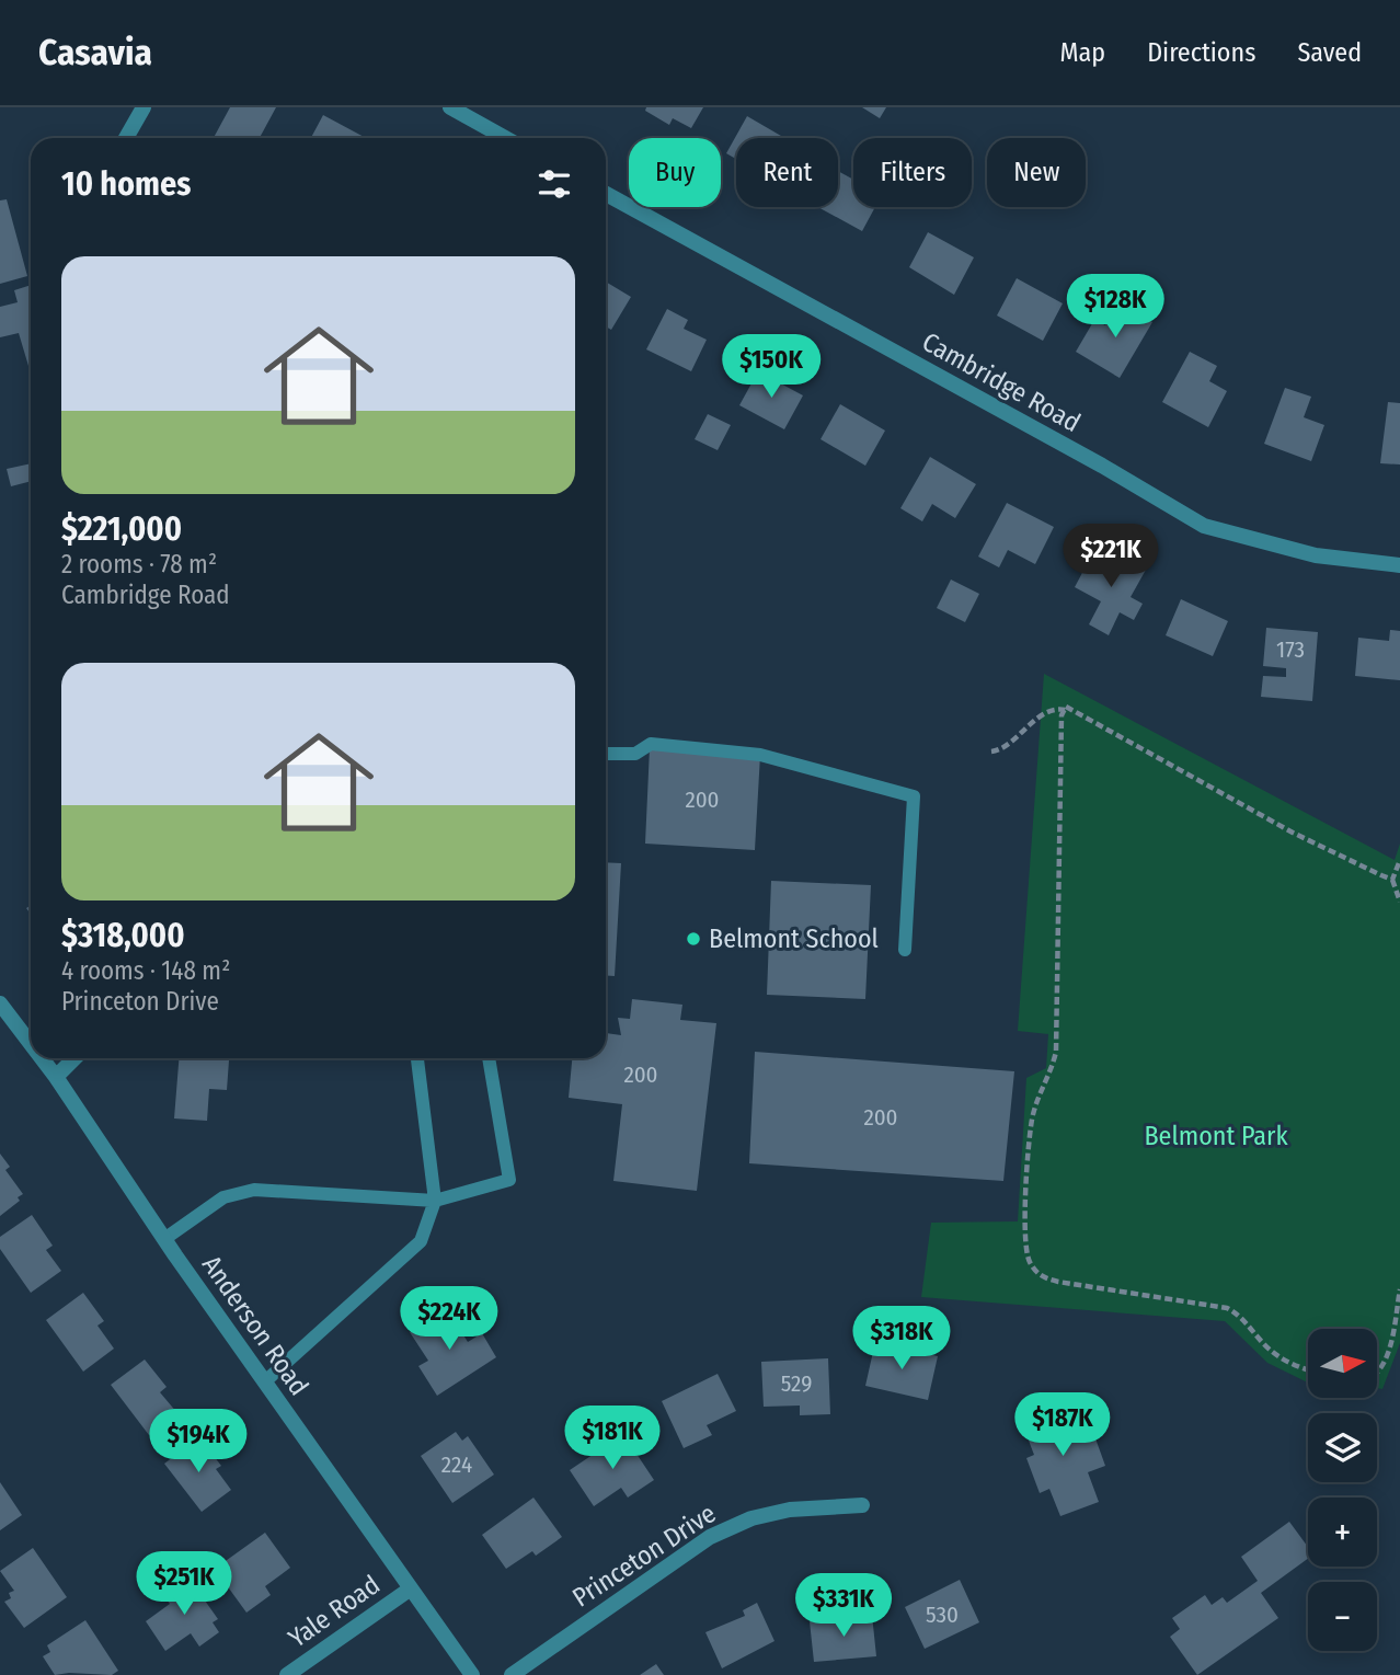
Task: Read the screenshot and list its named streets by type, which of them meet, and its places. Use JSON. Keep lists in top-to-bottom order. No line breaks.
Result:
{"streets":{"street":["Cambridge Road","Anderson Road","Princeton Drive","Yale Road"]},"crossings":[["Anderson Road","Yale Road"]],"parks":["Belmont Park"],"places":["Belmont School"],"house_numbers":["173","200","200","200","529","224","530"],"north":"right","page":{"header":"Casavia","nav":["Map","Directions","Saved"],"chip":["Buy","Rent","Filters","New"],"heading":"10 homes","list":[{"name":"$221,000","note":"2 rooms · 78 m² · Cambridge Road"},{"name":"$318,000","note":"4 rooms · 148 m² · Princeton Drive"}],"price":["$128K","$150K","$221K","$224K","$318K","$187K","$181K","$194K","$251K","$331K"],"map_buttons":["+","−"]}}
